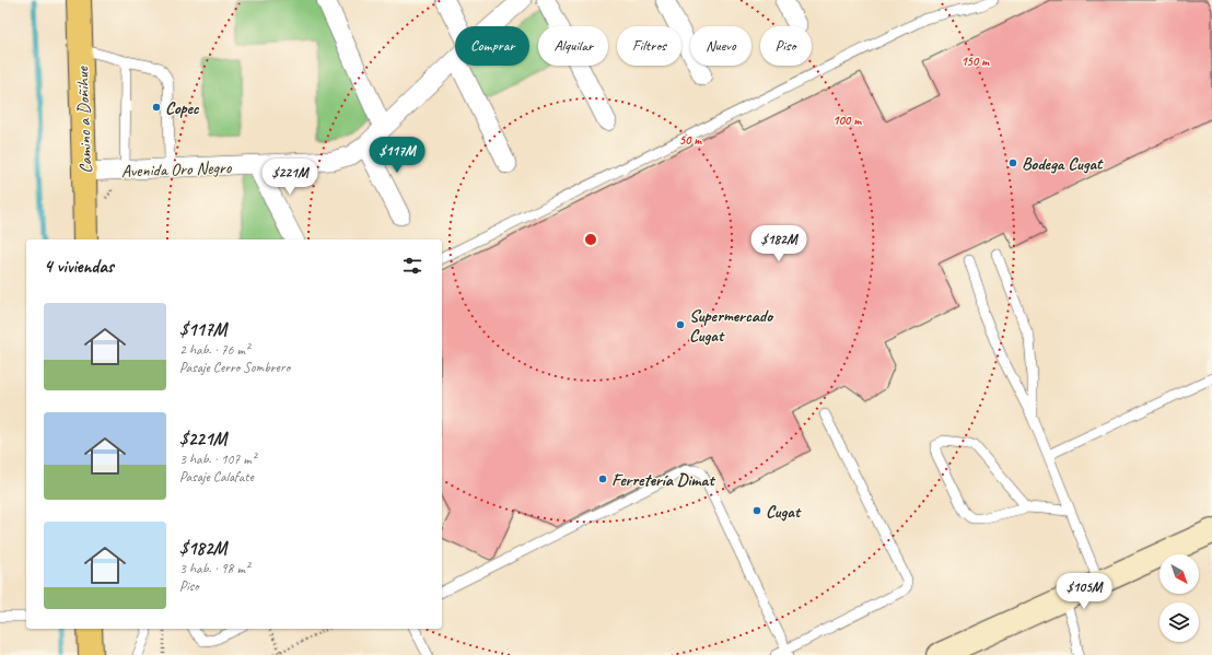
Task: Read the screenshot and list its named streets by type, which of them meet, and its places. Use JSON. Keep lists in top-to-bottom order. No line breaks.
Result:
{"streets":{"main road":["Camino a Doñihue"],"street":["Avenida Oro Negro"]},"crossings":[["Camino a Doñihue","Avenida Oro Negro"]],"places":["Copec","Bodega Cugat","Supermercado Cugat","Ferretería Dimat","Cugat"],"north":"bottom right","page":{"chip":["Comprar","Alquilar","Filtros","Nuevo","Piso"],"price":["$117M","$221M","$182M","$105M"],"heading":"4 viviendas","list":[{"name":"$117M","note":"2 hab. · 76 m² · Pasaje Cerro Sombrero"},{"name":"$221M","note":"3 hab. · 107 m² · Pasaje Calafate"},{"name":"$182M","note":"3 hab. · 98 m² · Piso"}]},"rings":["150 m","100 m","50 m"]}
